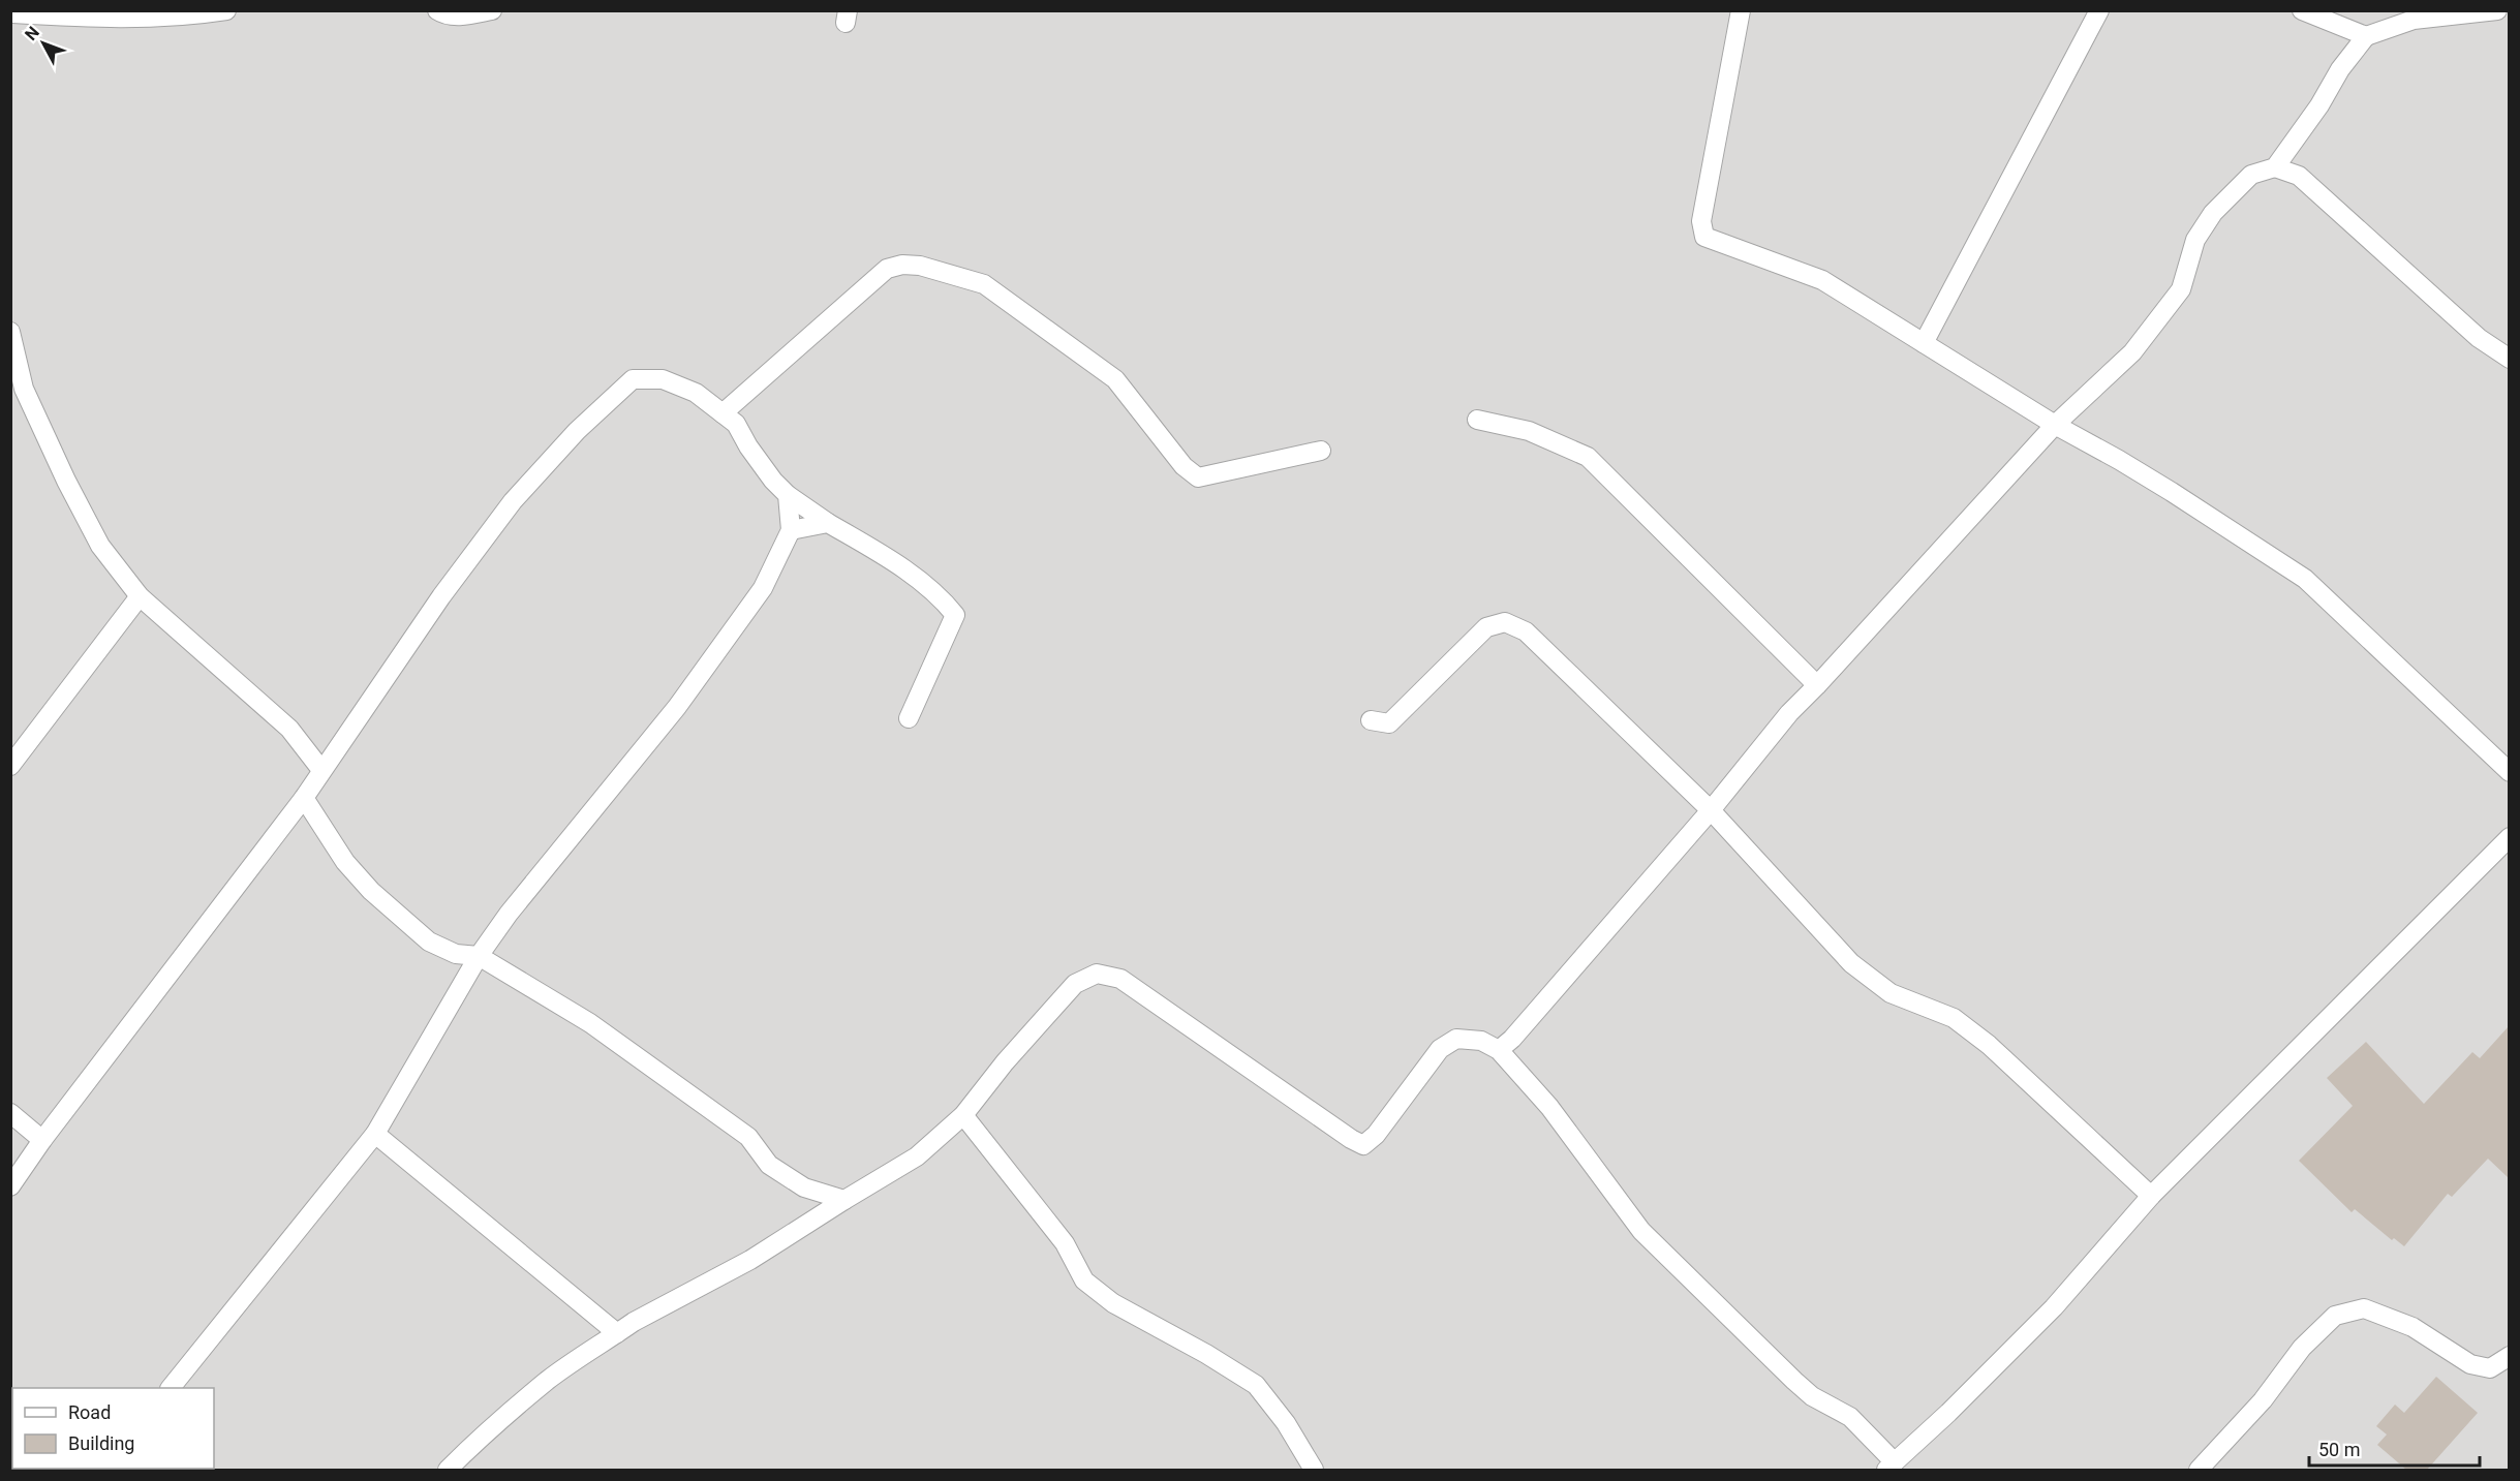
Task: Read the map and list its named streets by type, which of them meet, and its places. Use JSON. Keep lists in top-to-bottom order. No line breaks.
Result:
{"legend":["Road","Building"],"scale_bar":"50 m","north":"top left"}
